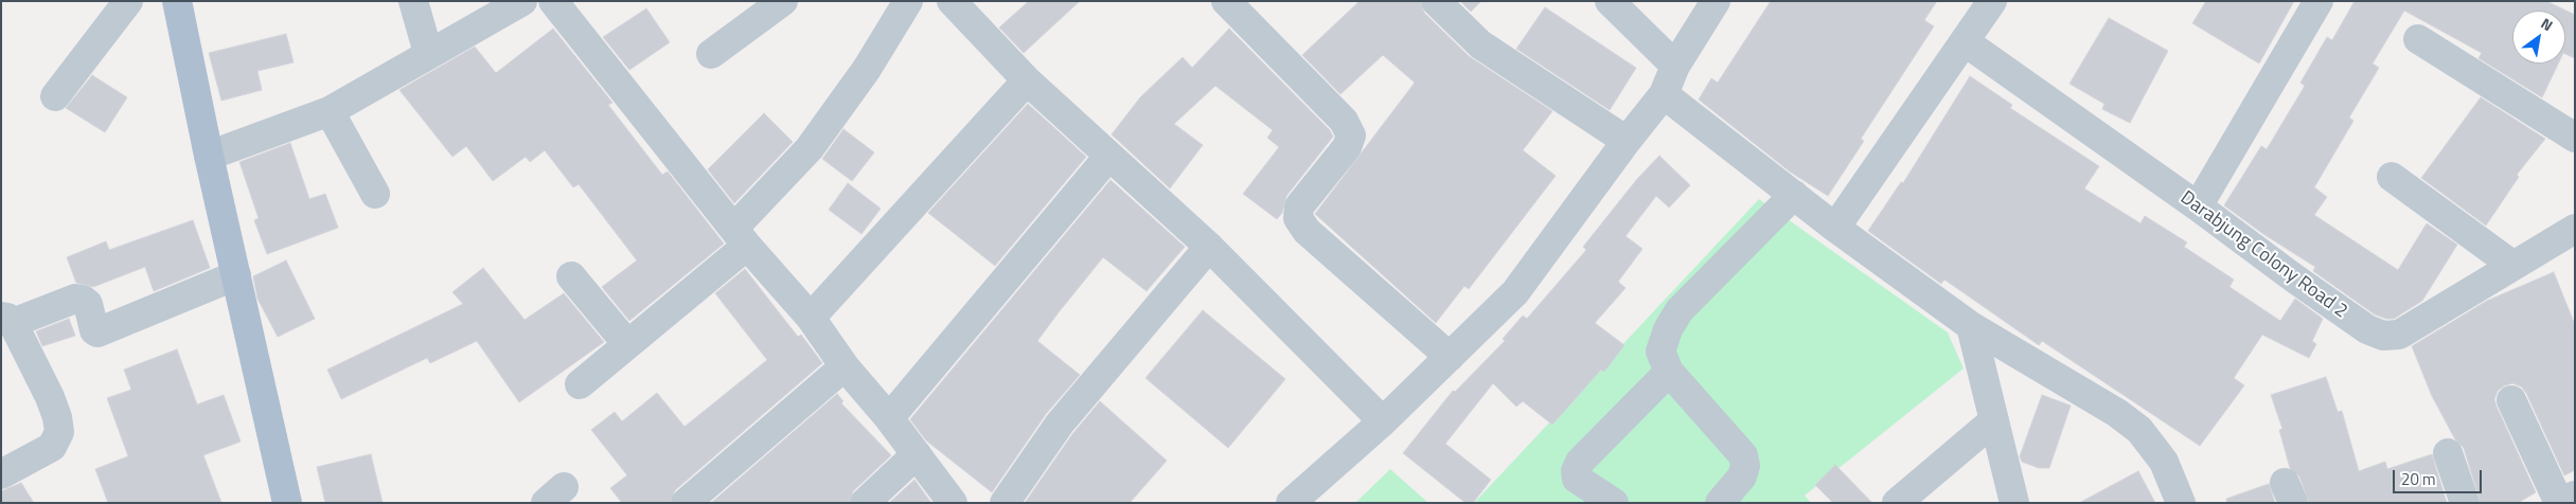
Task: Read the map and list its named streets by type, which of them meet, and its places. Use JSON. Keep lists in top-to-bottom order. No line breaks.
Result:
{"streets":{"street":["Darabjung Colony Road 2"]},"scale_bar":"20 m","north":"top right"}
